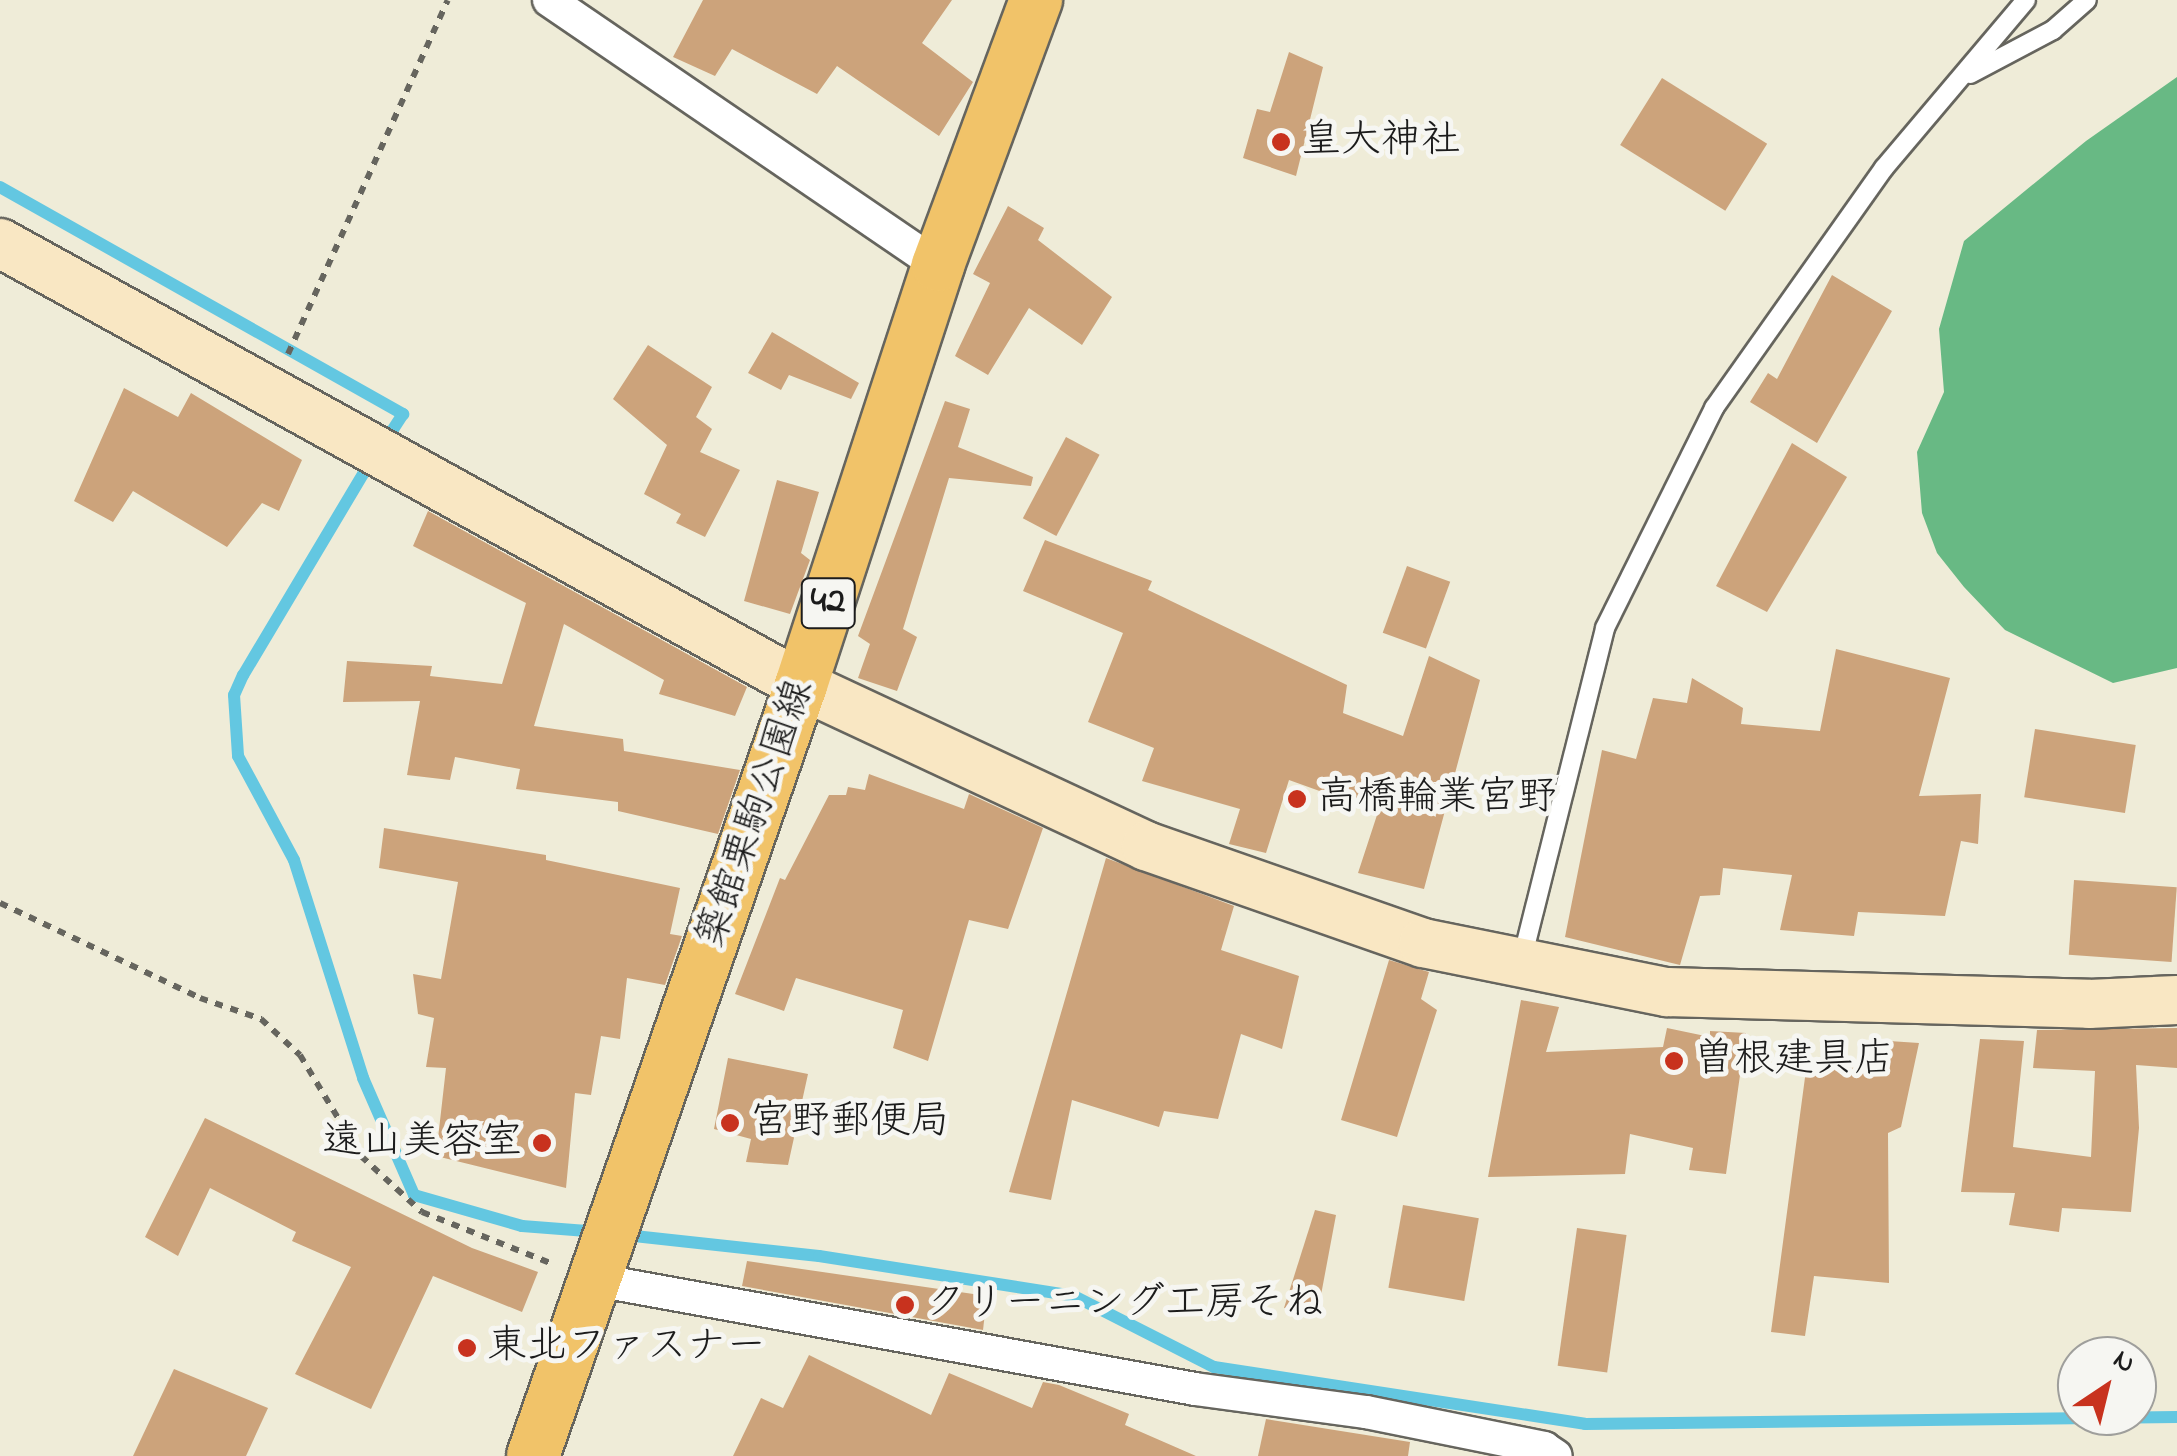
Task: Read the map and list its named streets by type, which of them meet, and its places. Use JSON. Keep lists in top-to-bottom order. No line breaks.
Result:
{"streets":{"main road":["42","築館栗駒公園線"]},"places":["皇大神社","高橋輪業宮野","曽根建具店","宮野郵便局","遠山美容室","クリーニング工房そね","東北ファスナー"],"north":"top right"}
